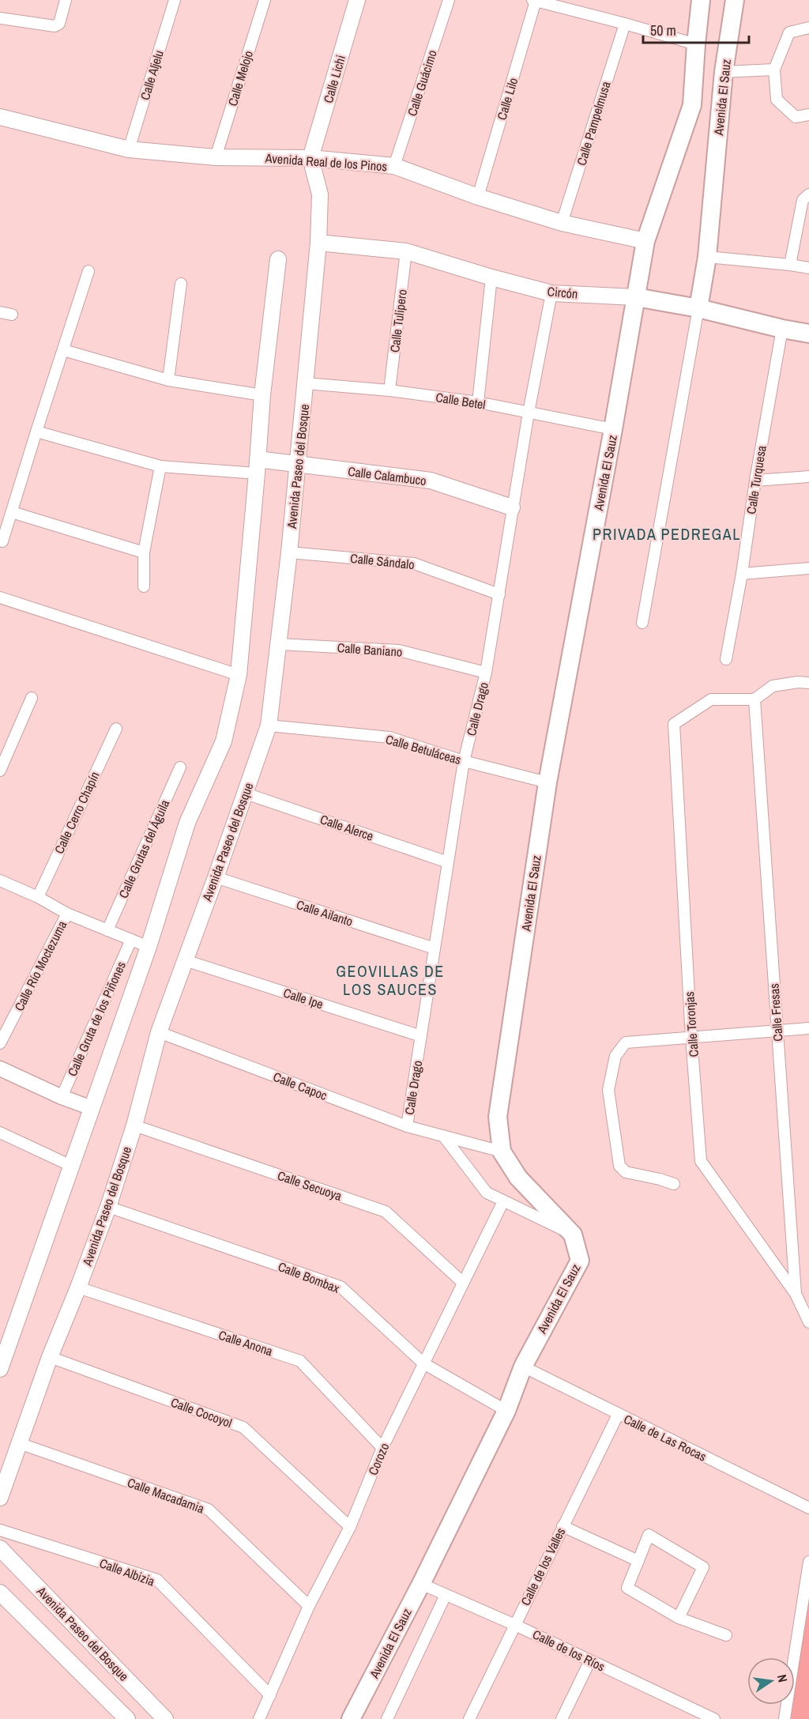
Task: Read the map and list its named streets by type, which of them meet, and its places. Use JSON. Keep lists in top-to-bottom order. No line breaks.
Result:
{"streets":{"main road":["Calle Lichi","Avenida El Sauz","Avenida Real de los Pinos","Circón","Avenida Paseo del Bosque","Calle Calambuco"],"street":["Calle Aljelu","Calle Melojo","Calle Guácimo","Calle Lilo","Calle Pampelmusa","Calle Tulipero","Calle Betel","Calle Turquesa","Calle Sándalo","Calle Baniano","Calle Drago","Calle Betuláceas","Calle Cerro Chapín","Calle Alerce","Calle Grutas del Águila","Calle Ailanto","Calle Río Moctezuma","Calle Ipe","Calle Fresas","Calle Gruta de los Piñones","Calle Toronjas","Calle Capoc","Calle Secuoya","Calle Bombax","Calle Anona","Calle Cocoyol","Calle de Las Rocas","Corozo","Calle Macadamia","Calle de los Valles","Calle Albizia","Calle de los Ríos"]},"crossings":[["Calle Aljelu","Avenida Real de los Pinos"],["Calle Melojo","Avenida Real de los Pinos"],["Calle Lichi","Avenida Real de los Pinos"],["Calle Lichi","Avenida Paseo del Bosque"],["Calle Guácimo","Avenida Real de los Pinos"],["Avenida El Sauz","Avenida Real de los Pinos"],["Avenida El Sauz","Circón"],["Avenida El Sauz","Calle Betel"],["Avenida El Sauz","Calle Betuláceas"],["Avenida El Sauz","Calle Capoc"],["Avenida El Sauz","Calle Bombax"],["Avenida El Sauz","Calle de Las Rocas"],["Avenida El Sauz","Calle de los Ríos"],["Calle Lilo","Avenida Real de los Pinos"],["Calle Pampelmusa","Avenida Real de los Pinos"],["Avenida Real de los Pinos","Avenida Paseo del Bosque"],["Circón","Calle Tulipero"],["Circón","Avenida Paseo del Bosque"],["Circón","Calle Turquesa"],["Circón","Calle Drago"],["Calle Tulipero","Calle Betel"],["Calle Betel","Avenida Paseo del Bosque"],["Calle Betel","Calle Drago"],["Avenida Paseo del Bosque","Calle Calambuco"],["Avenida Paseo del Bosque","Calle Sándalo"],["Avenida Paseo del Bosque","Calle Baniano"],["Avenida Paseo del Bosque","Calle Betuláceas"],["Avenida Paseo del Bosque","Calle Alerce"],["Avenida Paseo del Bosque","Calle Ailanto"],["Avenida Paseo del Bosque","Calle Ipe"],["Avenida Paseo del Bosque","Calle Capoc"],["Avenida Paseo del Bosque","Calle Secuoya"],["Avenida Paseo del Bosque","Calle Bombax"],["Avenida Paseo del Bosque","Calle Anona"],["Avenida Paseo del Bosque","Calle Cocoyol"],["Avenida Paseo del Bosque","Calle Macadamia"],["Calle Calambuco","Calle Drago"],["Calle Sándalo","Calle Drago"],["Calle Baniano","Calle Drago"],["Calle Drago","Calle Betuláceas"],["Calle Drago","Calle Alerce"],["Calle Drago","Calle Ailanto"],["Calle Drago","Calle Ipe"],["Calle Drago","Calle Capoc"],["Calle Fresas","Calle Toronjas"],["Calle Secuoya","Corozo"],["Calle Bombax","Corozo"],["Calle Anona","Corozo"],["Calle Cocoyol","Corozo"],["Calle de Las Rocas","Calle de los Valles"],["Corozo","Calle Macadamia"],["Corozo","Calle Albizia"],["Calle de los Valles","Calle de los Ríos"]],"districts":["PRIVADA PEDREGAL","GEOVILLAS DE LOS SAUCES"],"scale_bar":"50 m","north":"right"}
